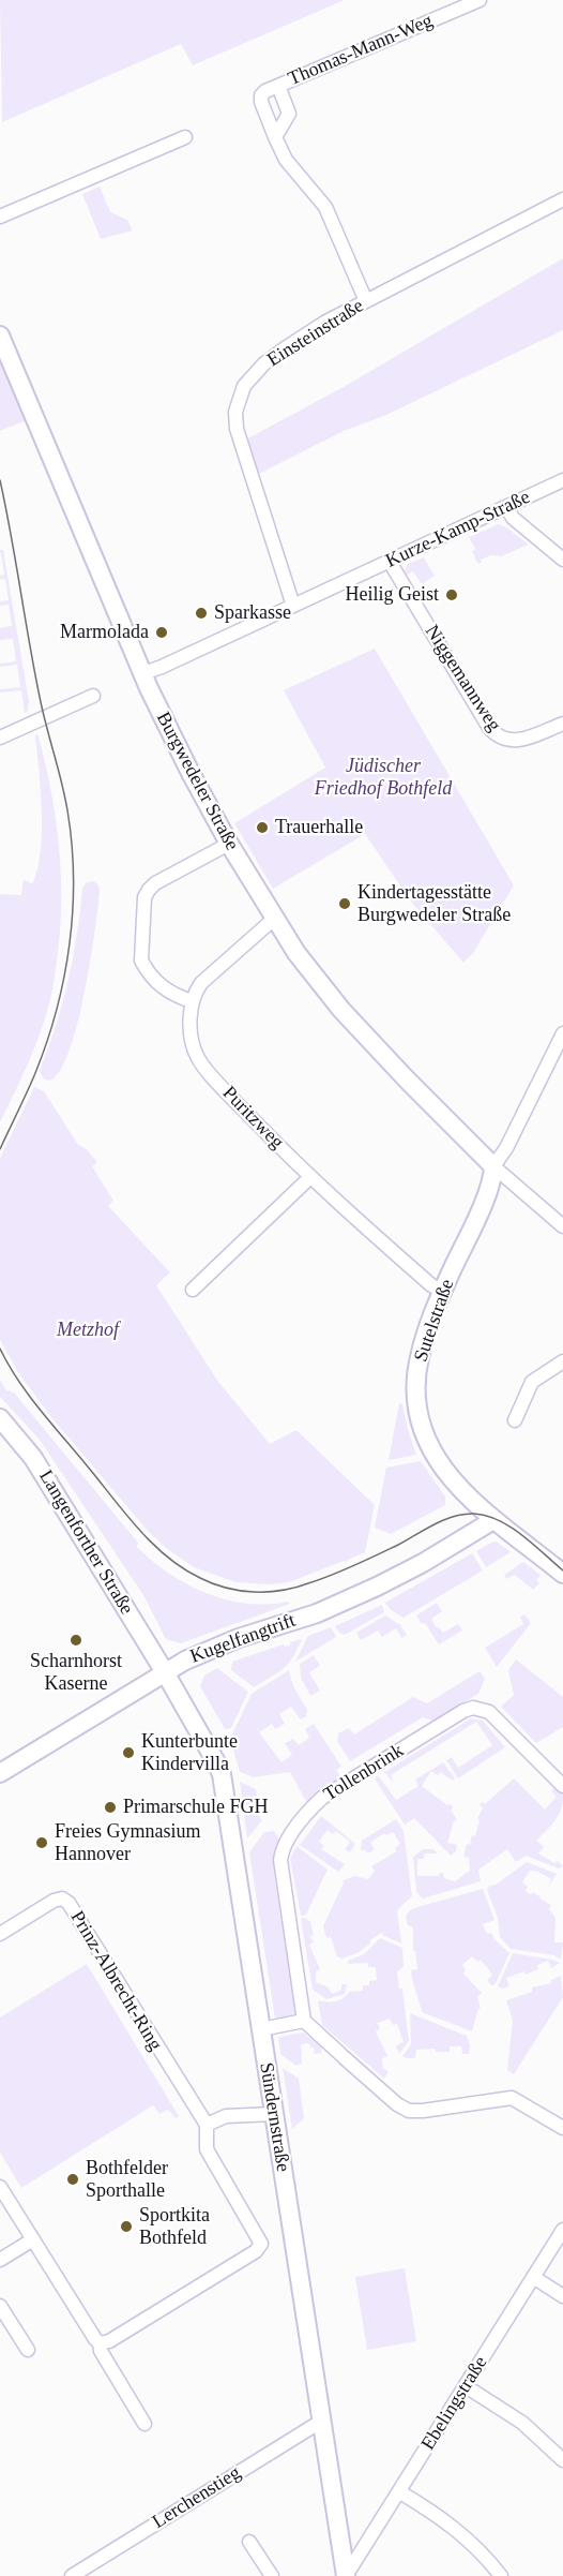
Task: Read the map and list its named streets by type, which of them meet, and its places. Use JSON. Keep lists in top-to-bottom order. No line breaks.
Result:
{"streets":{"main road":["Burgwedeler Straße","Sutelstraße","Langenforther Straße","Kugelfangtrift","Sündernstraße"],"street":["Thomas-Mann-Weg","Einsteinstraße","Kurze-Kamp-Straße","Niggemannweg","Puritzweg","Tollenbrink","Prinz-Albrecht-Ring","Ebelingstraße","Lerchenstieg"]},"crossings":[["Thomas-Mann-Weg","Einsteinstraße"],["Einsteinstraße","Kurze-Kamp-Straße"],["Kurze-Kamp-Straße","Niggemannweg"],["Kurze-Kamp-Straße","Burgwedeler Straße"],["Burgwedeler Straße","Sutelstraße"],["Puritzweg","Sutelstraße"],["Sutelstraße","Kugelfangtrift"],["Langenforther Straße","Kugelfangtrift"],["Langenforther Straße","Sündernstraße"],["Kugelfangtrift","Sündernstraße"],["Sündernstraße","Ebelingstraße"],["Sündernstraße","Lerchenstieg"]],"parks":["Jüdischer Friedhof Bothfeld","Metzhof"],"places":["Heilig Geist","Sparkasse","Marmolada","Trauerhalle","Kindertagesstätte Burgwedeler Straße","Scharnhorst Kaserne","Kunterbunte Kindervilla","Primarschule FGH","Freies Gymnasium Hannover","Bothfelder Sporthalle","Sportkita Bothfeld"]}
